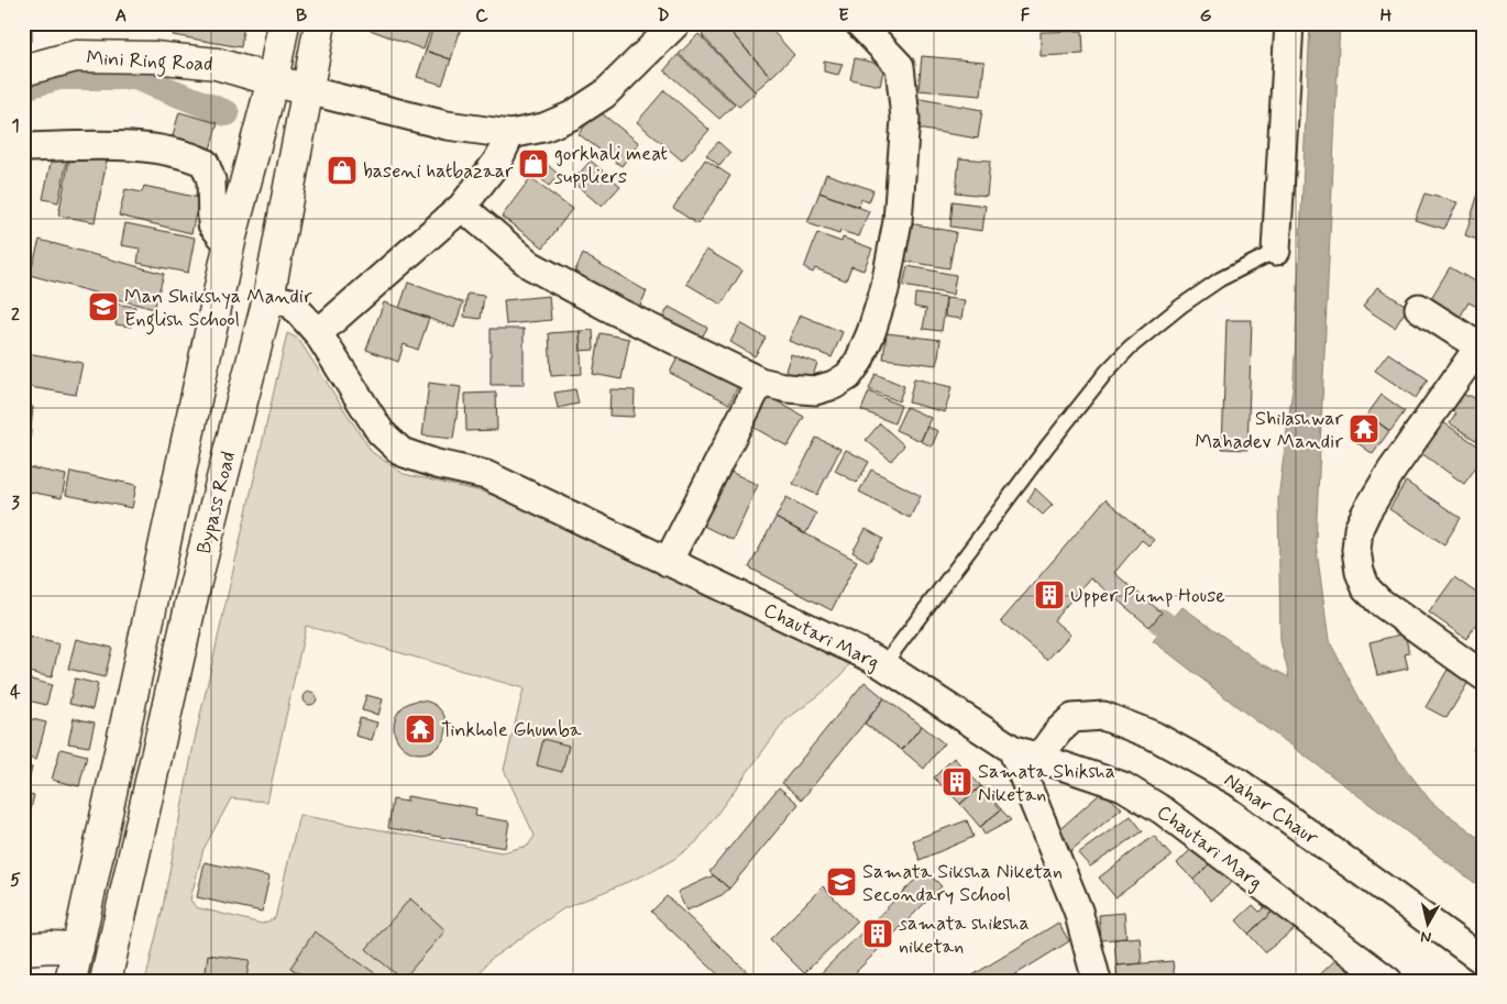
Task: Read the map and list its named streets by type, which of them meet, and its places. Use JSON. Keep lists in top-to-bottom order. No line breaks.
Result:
{"streets":{"main road":["Mini Ring Road","Bypass Road"],"street":["Chautari Marg","Nahar Chaur"]},"crossings":[["Mini Ring Road","Bypass Road"],["Bypass Road","Chautari Marg"],["Chautari Marg","Nahar Chaur"]],"places":{"shop":["gorkhali meat suppliers","baseni hatbazaar"],"school or university":["Man Shikshya Mandir English School","Samata Siksha Niketan Secondary School"],"temple":["Shilashwar Mahadev Mandir","Tinkhole Ghumba"],"building":["Upper Pump House","Samata Shiksha Niketan","samata shiksha niketan"]},"north":"bottom","grid":{"columns":["A","B","C","D","E","F","G","H"],"rows":["1","2","3","4","5"]}}
